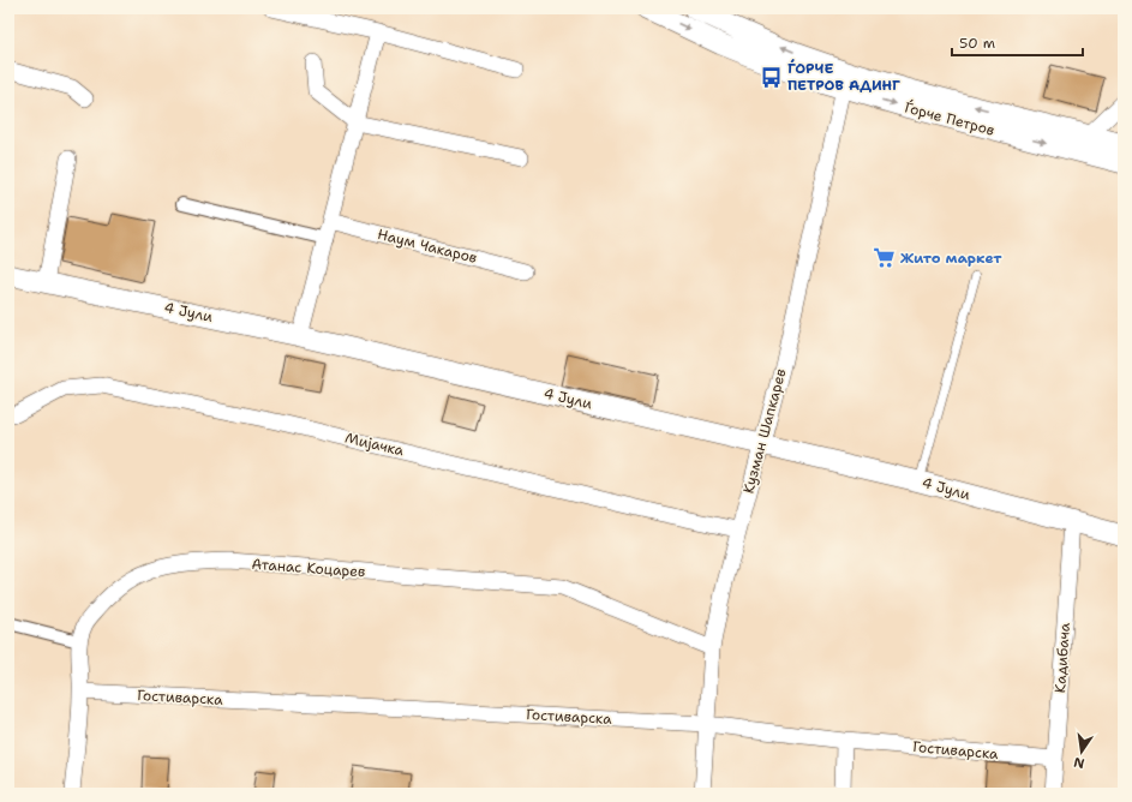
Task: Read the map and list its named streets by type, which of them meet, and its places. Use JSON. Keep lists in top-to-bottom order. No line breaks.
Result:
{"streets":{"street":["Ѓорче Петров","Наум Чакаров","4 Јули","Кузман Шапкарев","Мијачка","Атанас Коцарев","Кадибача","Гостиварска"]},"crossings":[["Ѓорче Петров","Кузман Шапкарев"],["4 Јули","Кузман Шапкарев"],["4 Јули","Кадибача"],["Кузман Шапкарев","Мијачка"],["Кузман Шапкарев","Атанас Коцарев"],["Кузман Шапкарев","Гостиварска"],["Атанас Коцарев","Гостиварска"],["Кадибача","Гостиварска"]],"places":{"bus stop":["ЃОРЧЕ ПЕТРОВ АДИНГ"],"supermarket":["Жито маркет"]},"scale_bar":"50 m","north":"bottom"}
